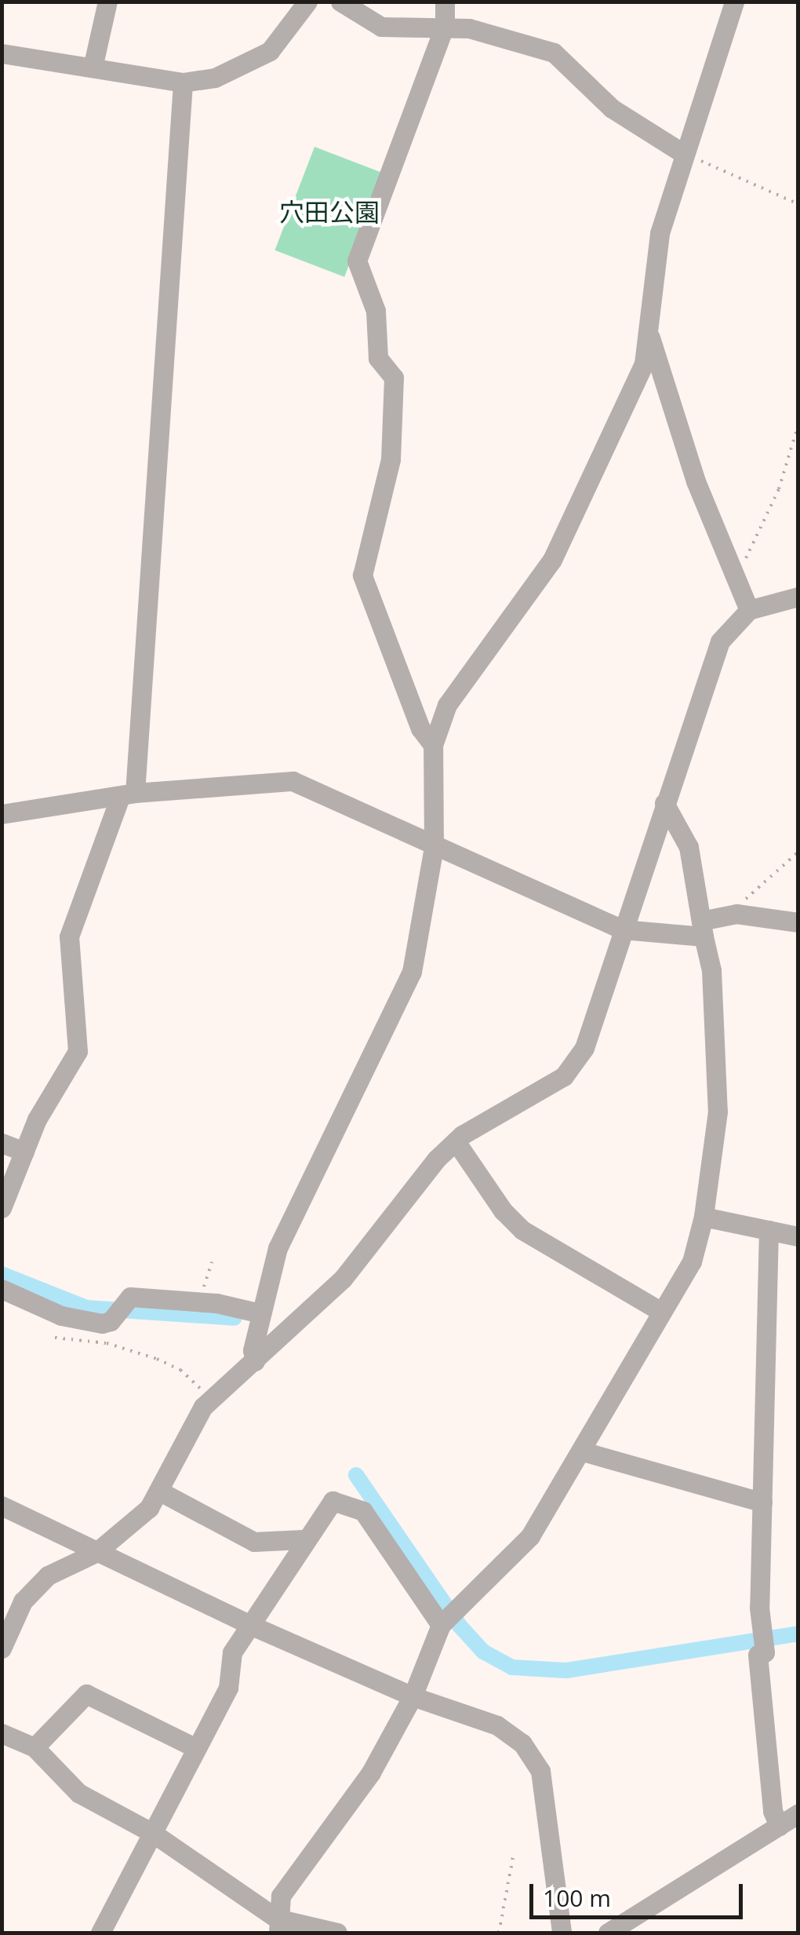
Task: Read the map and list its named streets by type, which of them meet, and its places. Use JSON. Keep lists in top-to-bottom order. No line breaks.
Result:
{"parks":["穴田公園"],"scale_bar":"100 m"}
